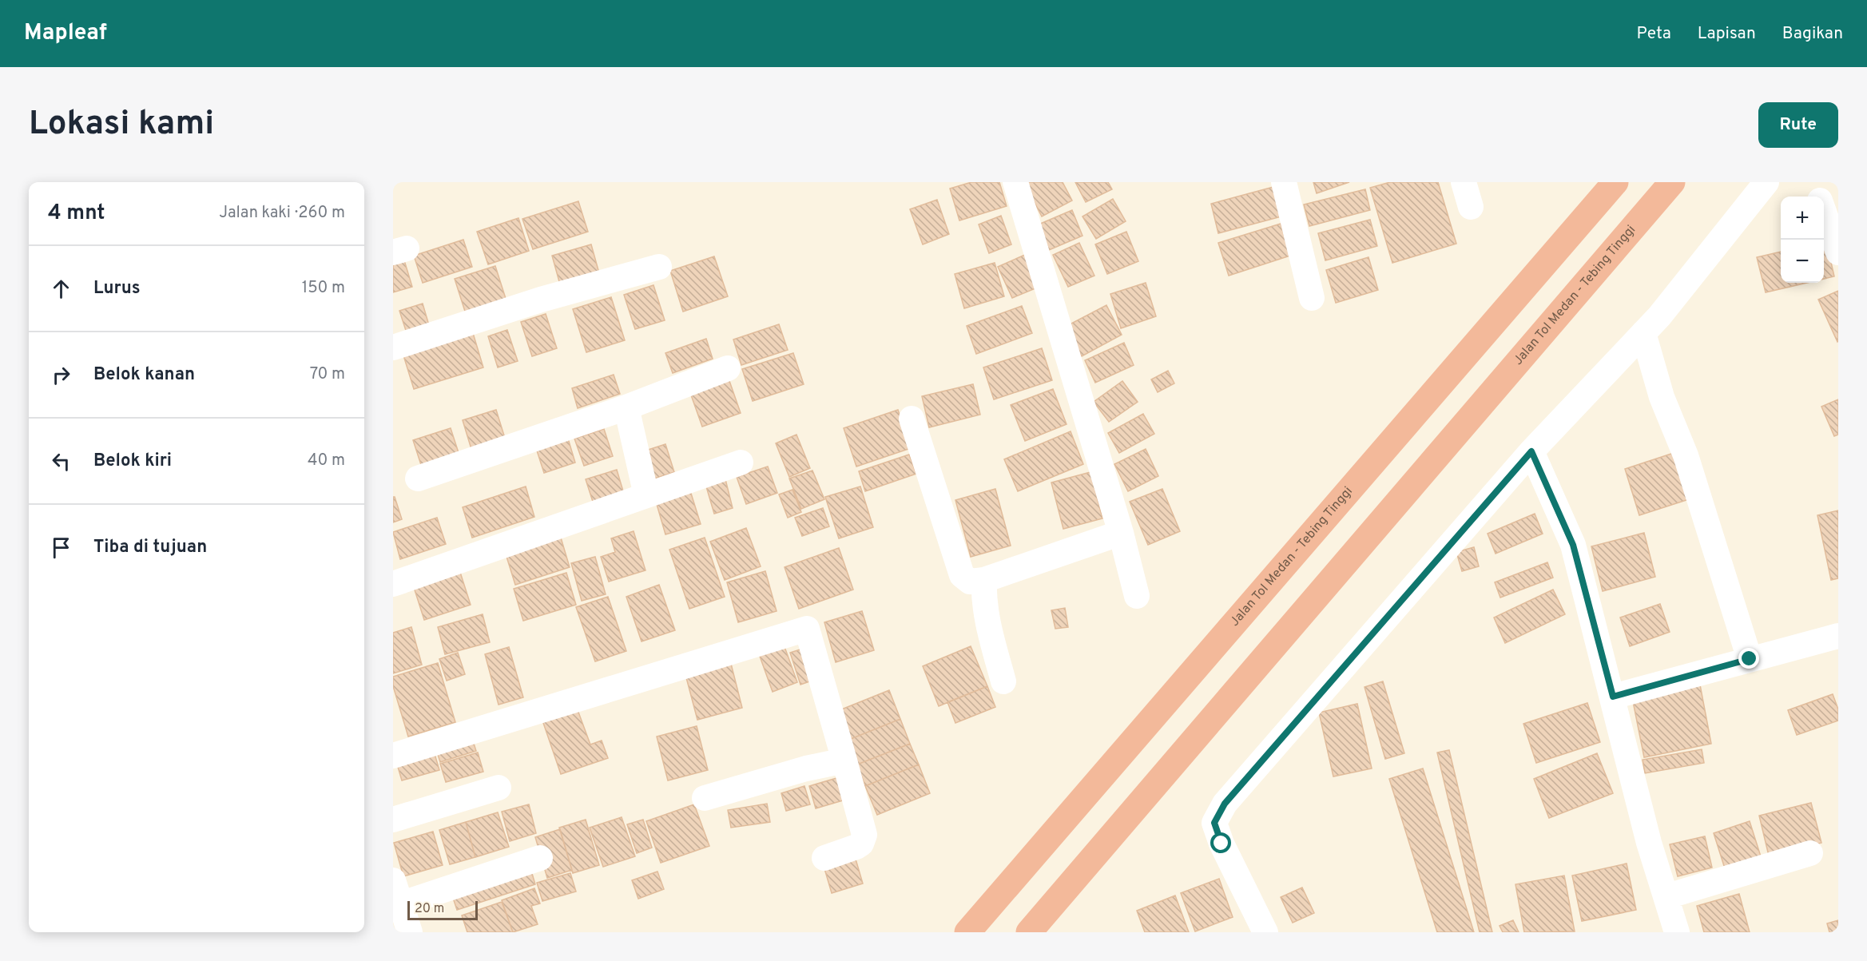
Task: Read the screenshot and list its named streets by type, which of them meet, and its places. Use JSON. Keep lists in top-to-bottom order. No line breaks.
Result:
{"streets":{"highway":["Jalan Tol Medan - Tebing Tinggi"]},"scale_bar":"20 m","page":{"header":"Mapleaf","nav":["Peta","Lapisan","Bagikan"],"buttons":"Rute","title":"Lokasi kami","heading":["4 mnt","Jalan kaki · 260 m"],"map_buttons":["+","−"],"list":[["Lurus","150 m"],["Belok kanan","70 m"],["Belok kiri","40 m"],"Tiba di tujuan"],"scale":"20 m"}}
